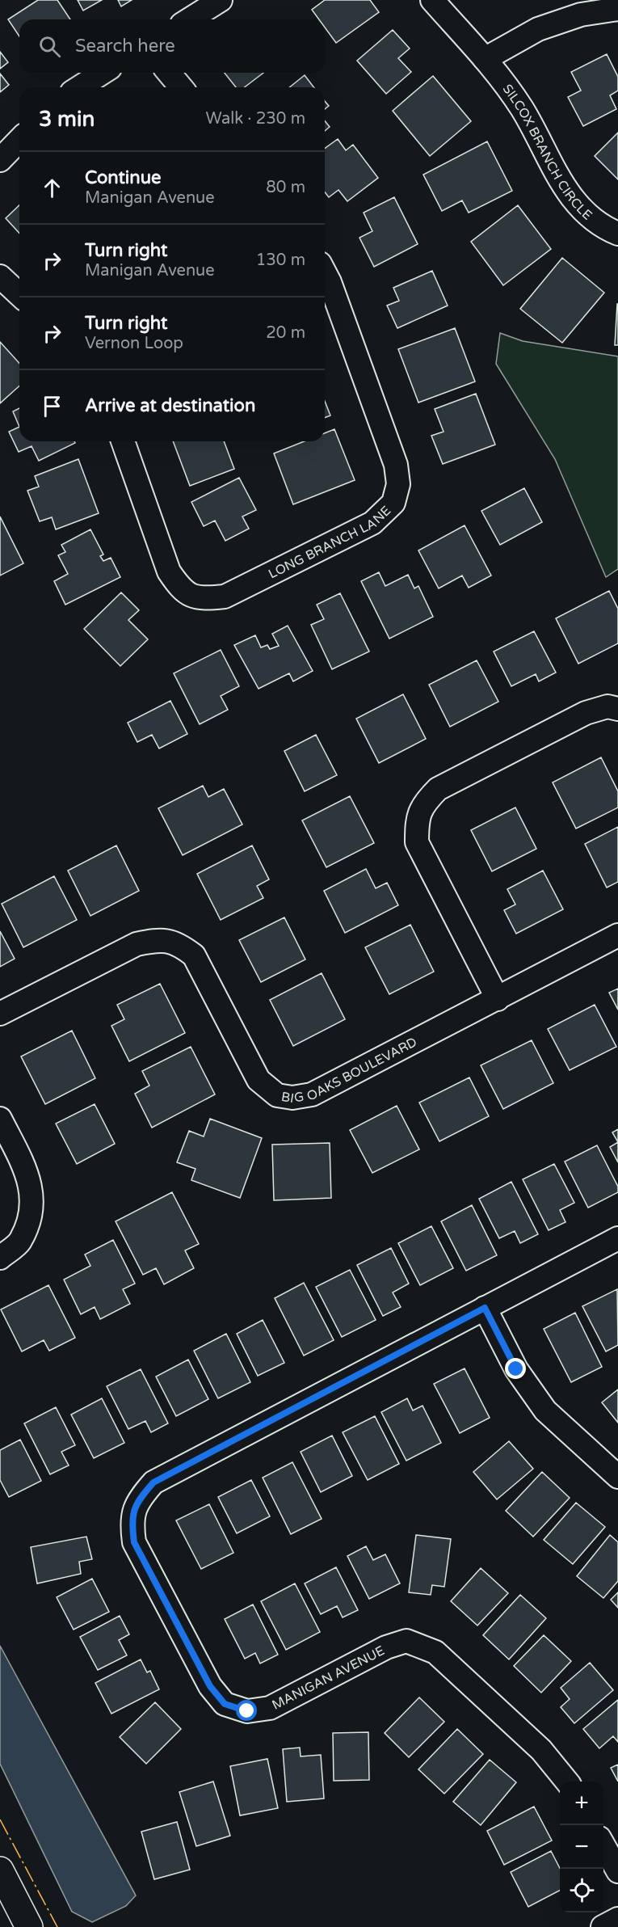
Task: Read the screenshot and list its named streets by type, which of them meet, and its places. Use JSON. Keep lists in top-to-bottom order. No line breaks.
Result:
{"streets":{"street":["SILCOX BRANCH CIRCLE","LONG BRANCH LANE","BIG OAKS BOULEVARD","MANIGAN AVENUE"]},"page":{"search":"Search here","heading":["3 min","Walk · 230 m"],"list":[["Continue","Manigan Avenue","80 m"],["Turn right","Manigan Avenue","130 m"],["Turn right","Vernon Loop","20 m"],"Arrive at destination"],"map_buttons":["+","−"]}}
